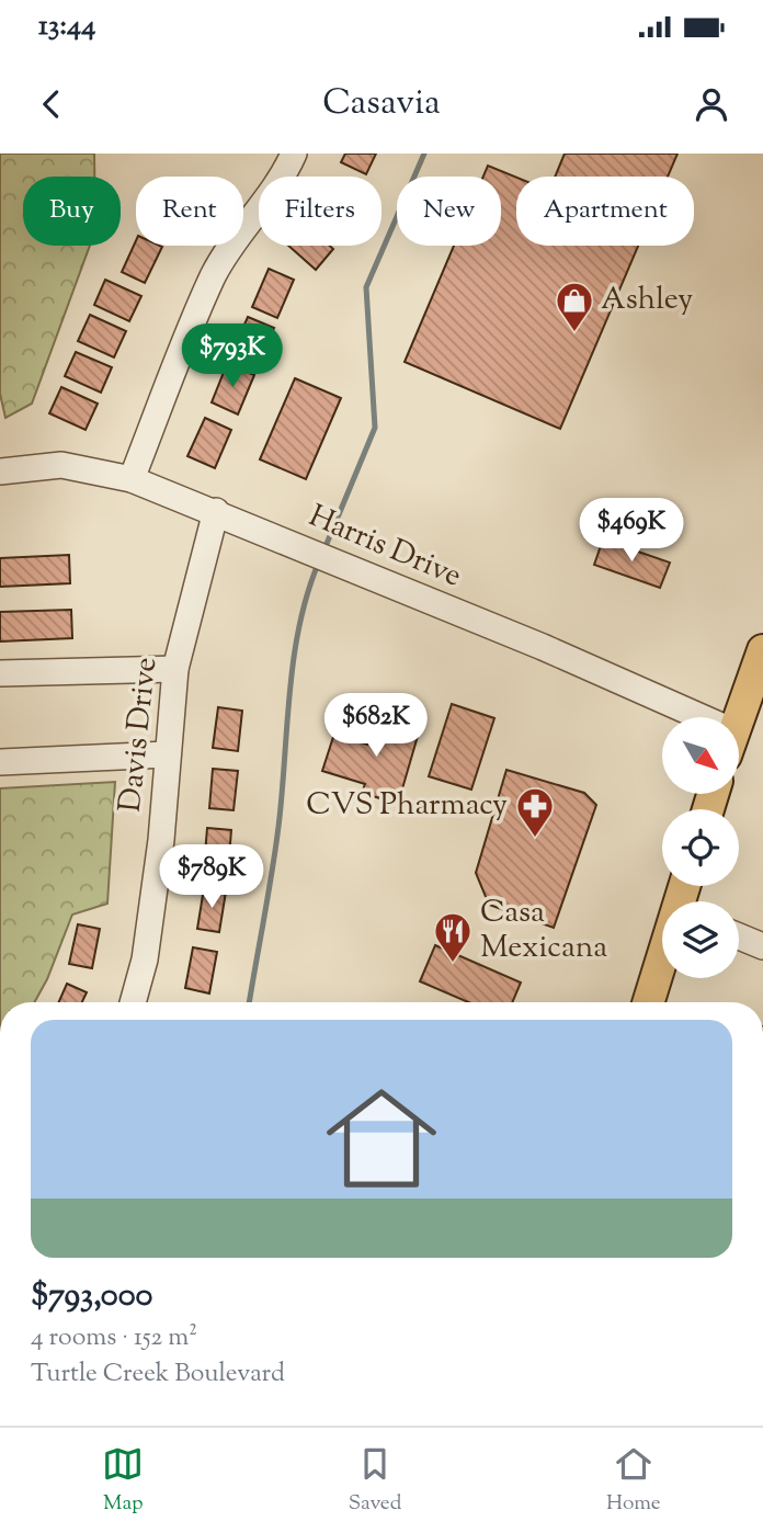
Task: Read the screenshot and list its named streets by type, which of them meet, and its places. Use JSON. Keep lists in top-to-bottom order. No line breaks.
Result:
{"streets":{"street":["Harris Drive","Davis Drive"]},"crossings":[["Harris Drive","Davis Drive"]],"places":{"shop":["Ashley"],"pharmacy":["CVS Pharmacy"],"restaurant":["Casa Mexicana"]},"north":"bottom right","page":{"status":"13:44","header":"Casavia","chip":["Buy","Rent","Filters","New","Apartment"],"price":["$793K","$469K","$682K","$789K"],"list":[{"name":"$793,000","note":"4 rooms · 152 m² · Turtle Creek Boulevard"}],"tabs":["Map","Saved","Home"]}}
